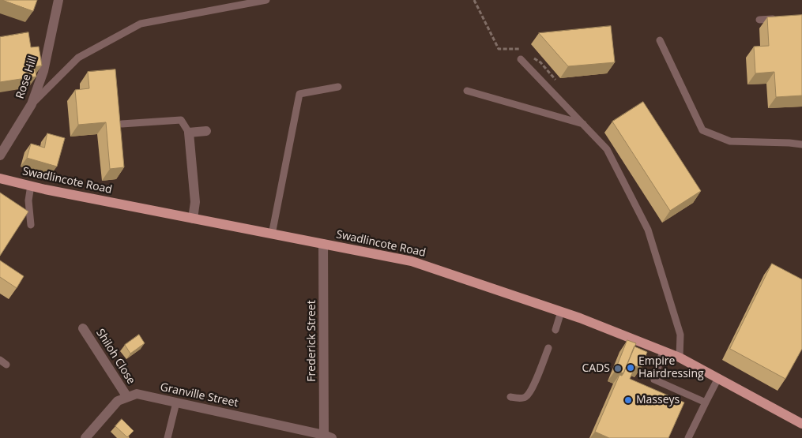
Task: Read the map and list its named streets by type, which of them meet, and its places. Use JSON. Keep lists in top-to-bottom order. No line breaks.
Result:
{"streets":{"main road":["Swadlincote Road"],"street":["Rose Hill","Frederick Street","Shiloh Close","Granville Street"]},"crossings":[["Swadlincote Road","Frederick Street"],["Frederick Street","Granville Street"],["Shiloh Close","Granville Street"]],"places":["Empire Hairdressing","CADS","Masseys"]}
